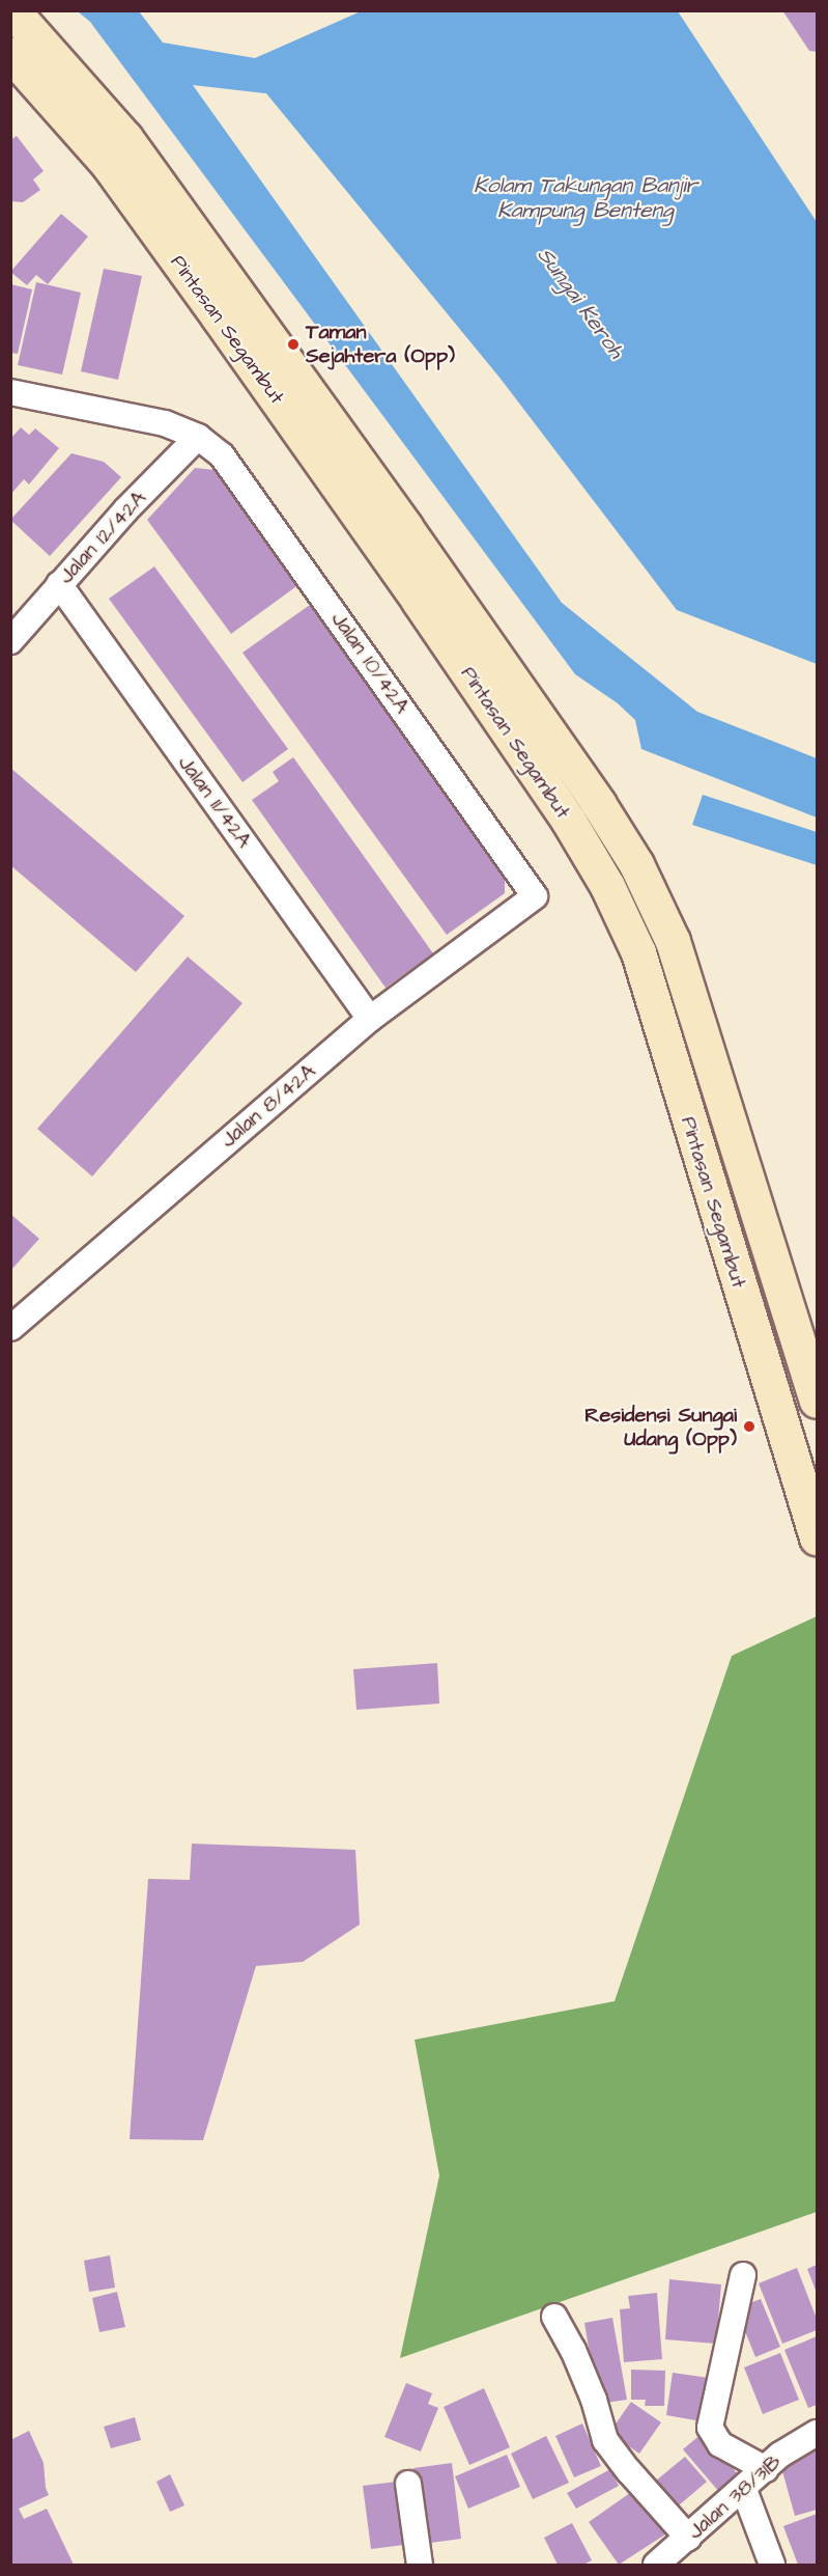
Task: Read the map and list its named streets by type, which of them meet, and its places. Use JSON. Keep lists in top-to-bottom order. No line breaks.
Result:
{"streets":{"main road":["Pintasan Segambut"],"street":["Jalan 12/42A","Jalan 10/42A","Jalan 11/42A","Jalan 8/42A","Jalan 38/31B"]},"crossings":[["Jalan 12/42A","Jalan 10/42A"],["Jalan 12/42A","Jalan 11/42A"],["Jalan 10/42A","Jalan 8/42A"],["Jalan 11/42A","Jalan 8/42A"]],"water":["Kolam Takungan Banjir Kampung Benteng","Sungai Keroh"],"places":["Taman Sejahtera (Opp)","Residensi Sungai Udang (Opp)"]}
